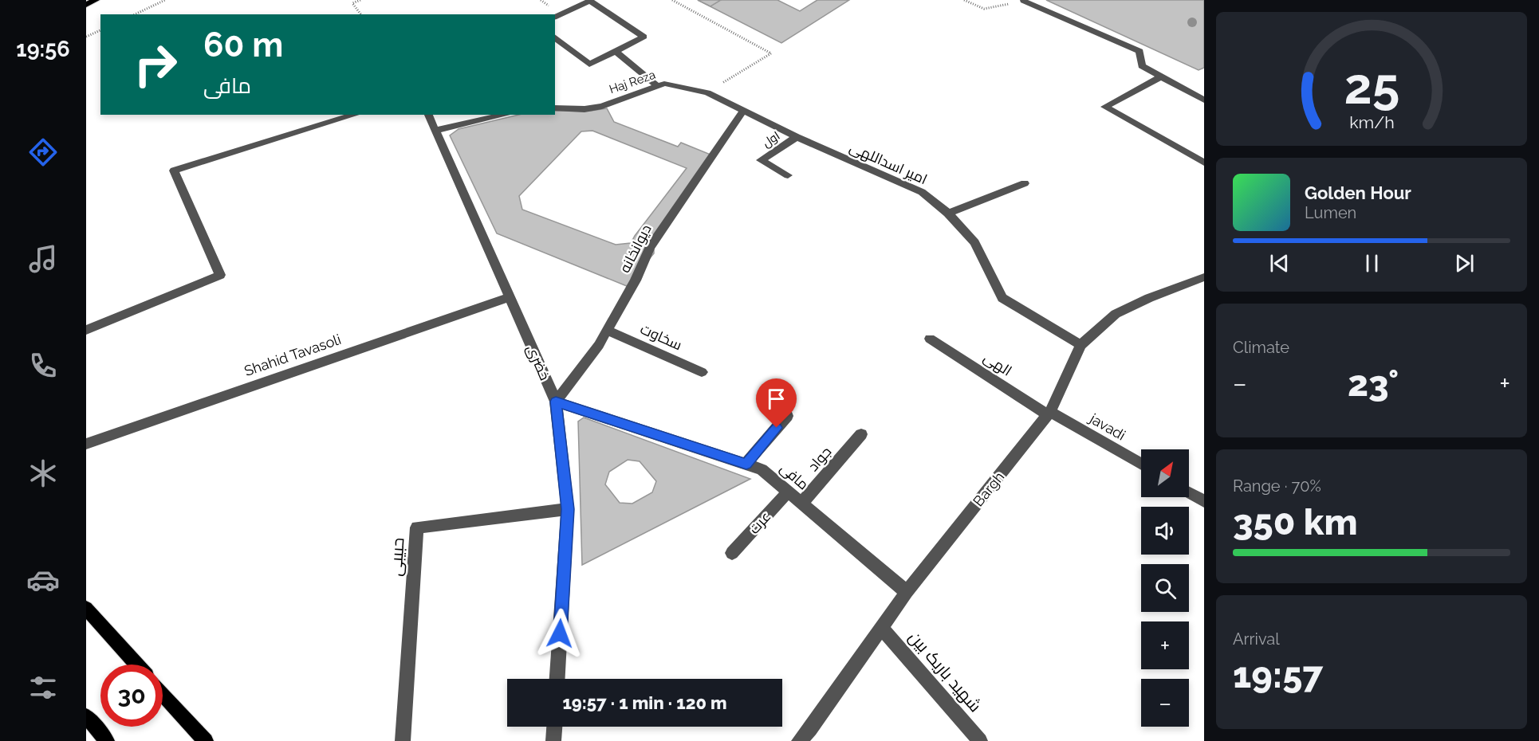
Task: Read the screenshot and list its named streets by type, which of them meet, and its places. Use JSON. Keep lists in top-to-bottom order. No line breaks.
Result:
{"streets":{"street":["Haj Reza","اول","امیر اسداللهی","دیوانخانه","سخاوت","Shahid Tavasoli","خضری","الهی","javadi","جواد","مافی","Bargh","عرت","حبیبی","شهید باریک بین"]},"crossings":[["Haj Reza","امیر اسداللهی"],["Haj Reza","دیوانخانه"],["اول","امیر اسداللهی"],["امیر اسداللهی","دیوانخانه"],["امیر اسداللهی","Bargh"],["دیوانخانه","سخاوت"],["دیوانخانه","خضری"],["دیوانخانه","مافی"],["Shahid Tavasoli","خضری"],["خضری","مافی"],["خضری","حبیبی"],["الهی","javadi"],["الهی","Bargh"],["javadi","Bargh"],["جواد","مافی"],["مافی","Bargh"],["مافی","عرت"],["Bargh","شهید باریک بین"]],"north":"top right","page":{"tabs":"19:56","turn":["60 m","مافی"],"song":["Golden Hour","Lumen"],"tile":["Climate",["Range · 70%","350 km"],["Arrival","19:57"]],"heat":["−","23°","+"],"map_buttons":["+","−"],"limit":"30","trip":"19:57 · 1 min · 120 m","gauge":["25","km/h"]}}
